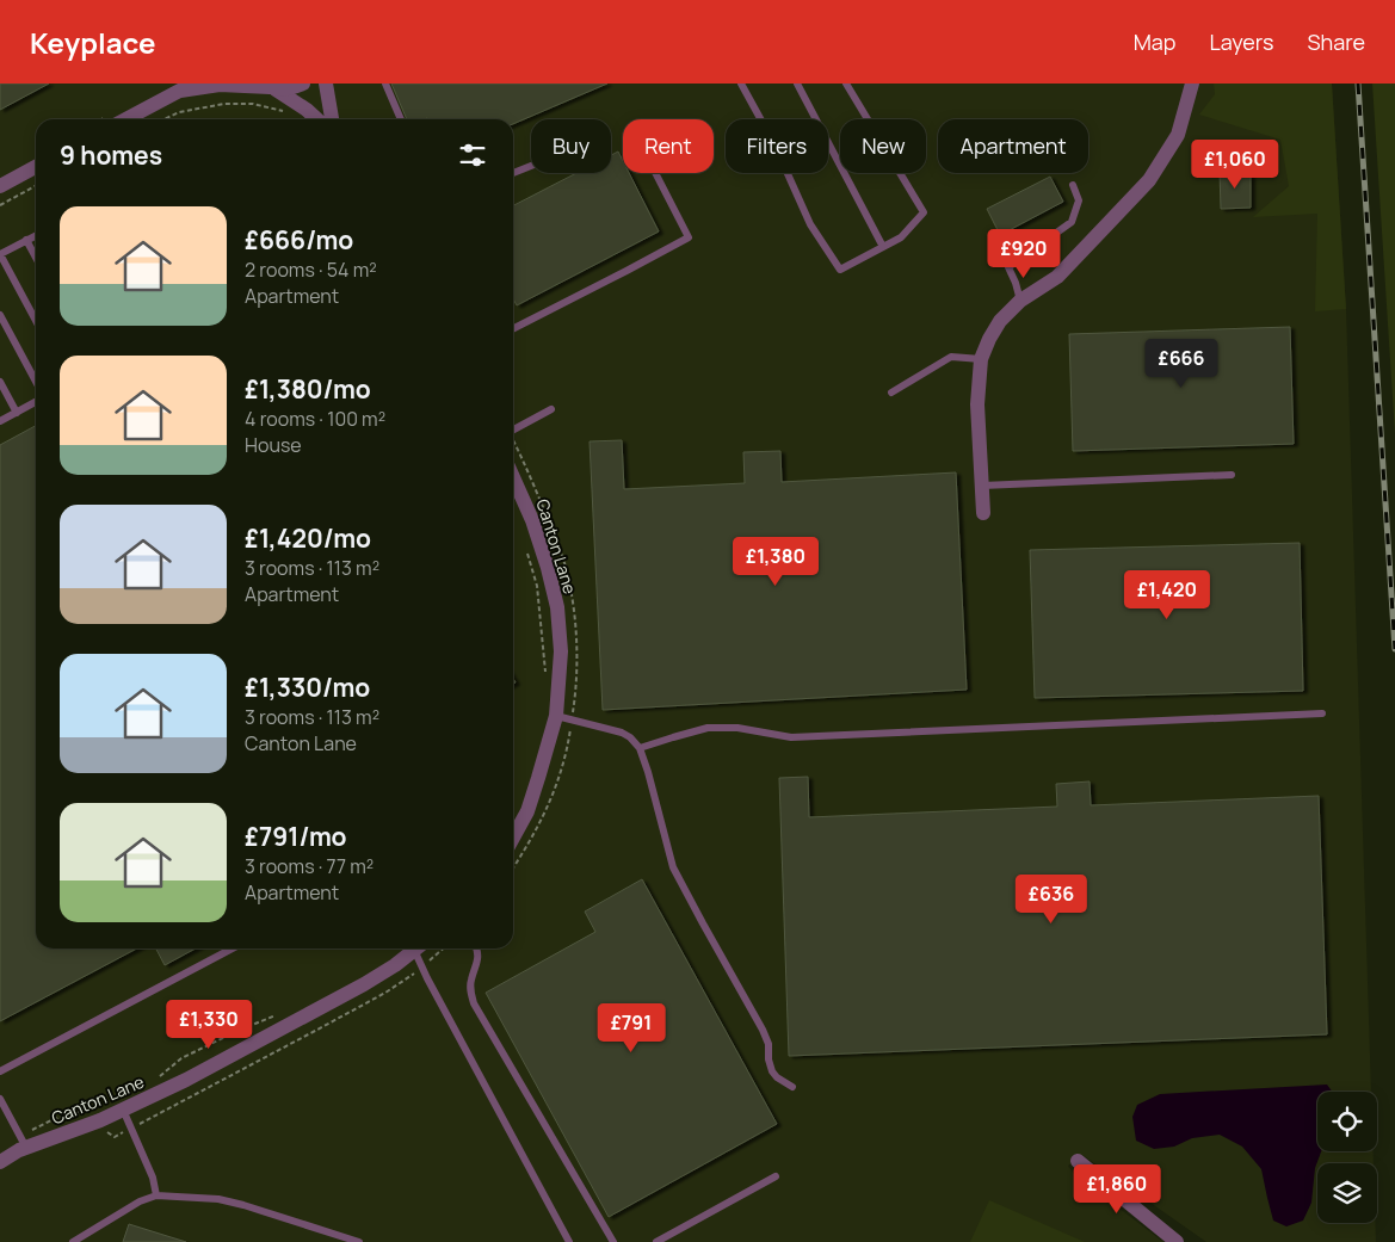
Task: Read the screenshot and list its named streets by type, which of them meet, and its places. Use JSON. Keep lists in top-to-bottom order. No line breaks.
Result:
{"streets":{"street":["Canton Lane"]},"page":{"header":"Keyplace","nav":["Map","Layers","Share"],"chip":["Buy","Rent","Filters","New","Apartment"],"heading":"9 homes","price":["£1,060","£920","£666","£1,380","£1,420","£636","£1,330","£791","£1,860"],"list":[{"name":"£666/mo","note":"2 rooms · 54 m² · Apartment"},{"name":"£1,380/mo","note":"4 rooms · 100 m² · House"},{"name":"£1,420/mo","note":"3 rooms · 113 m² · Apartment"},{"name":"£1,330/mo","note":"3 rooms · 113 m² · Canton Lane"},{"name":"£791/mo","note":"3 rooms · 77 m² · Apartment"}]}}
